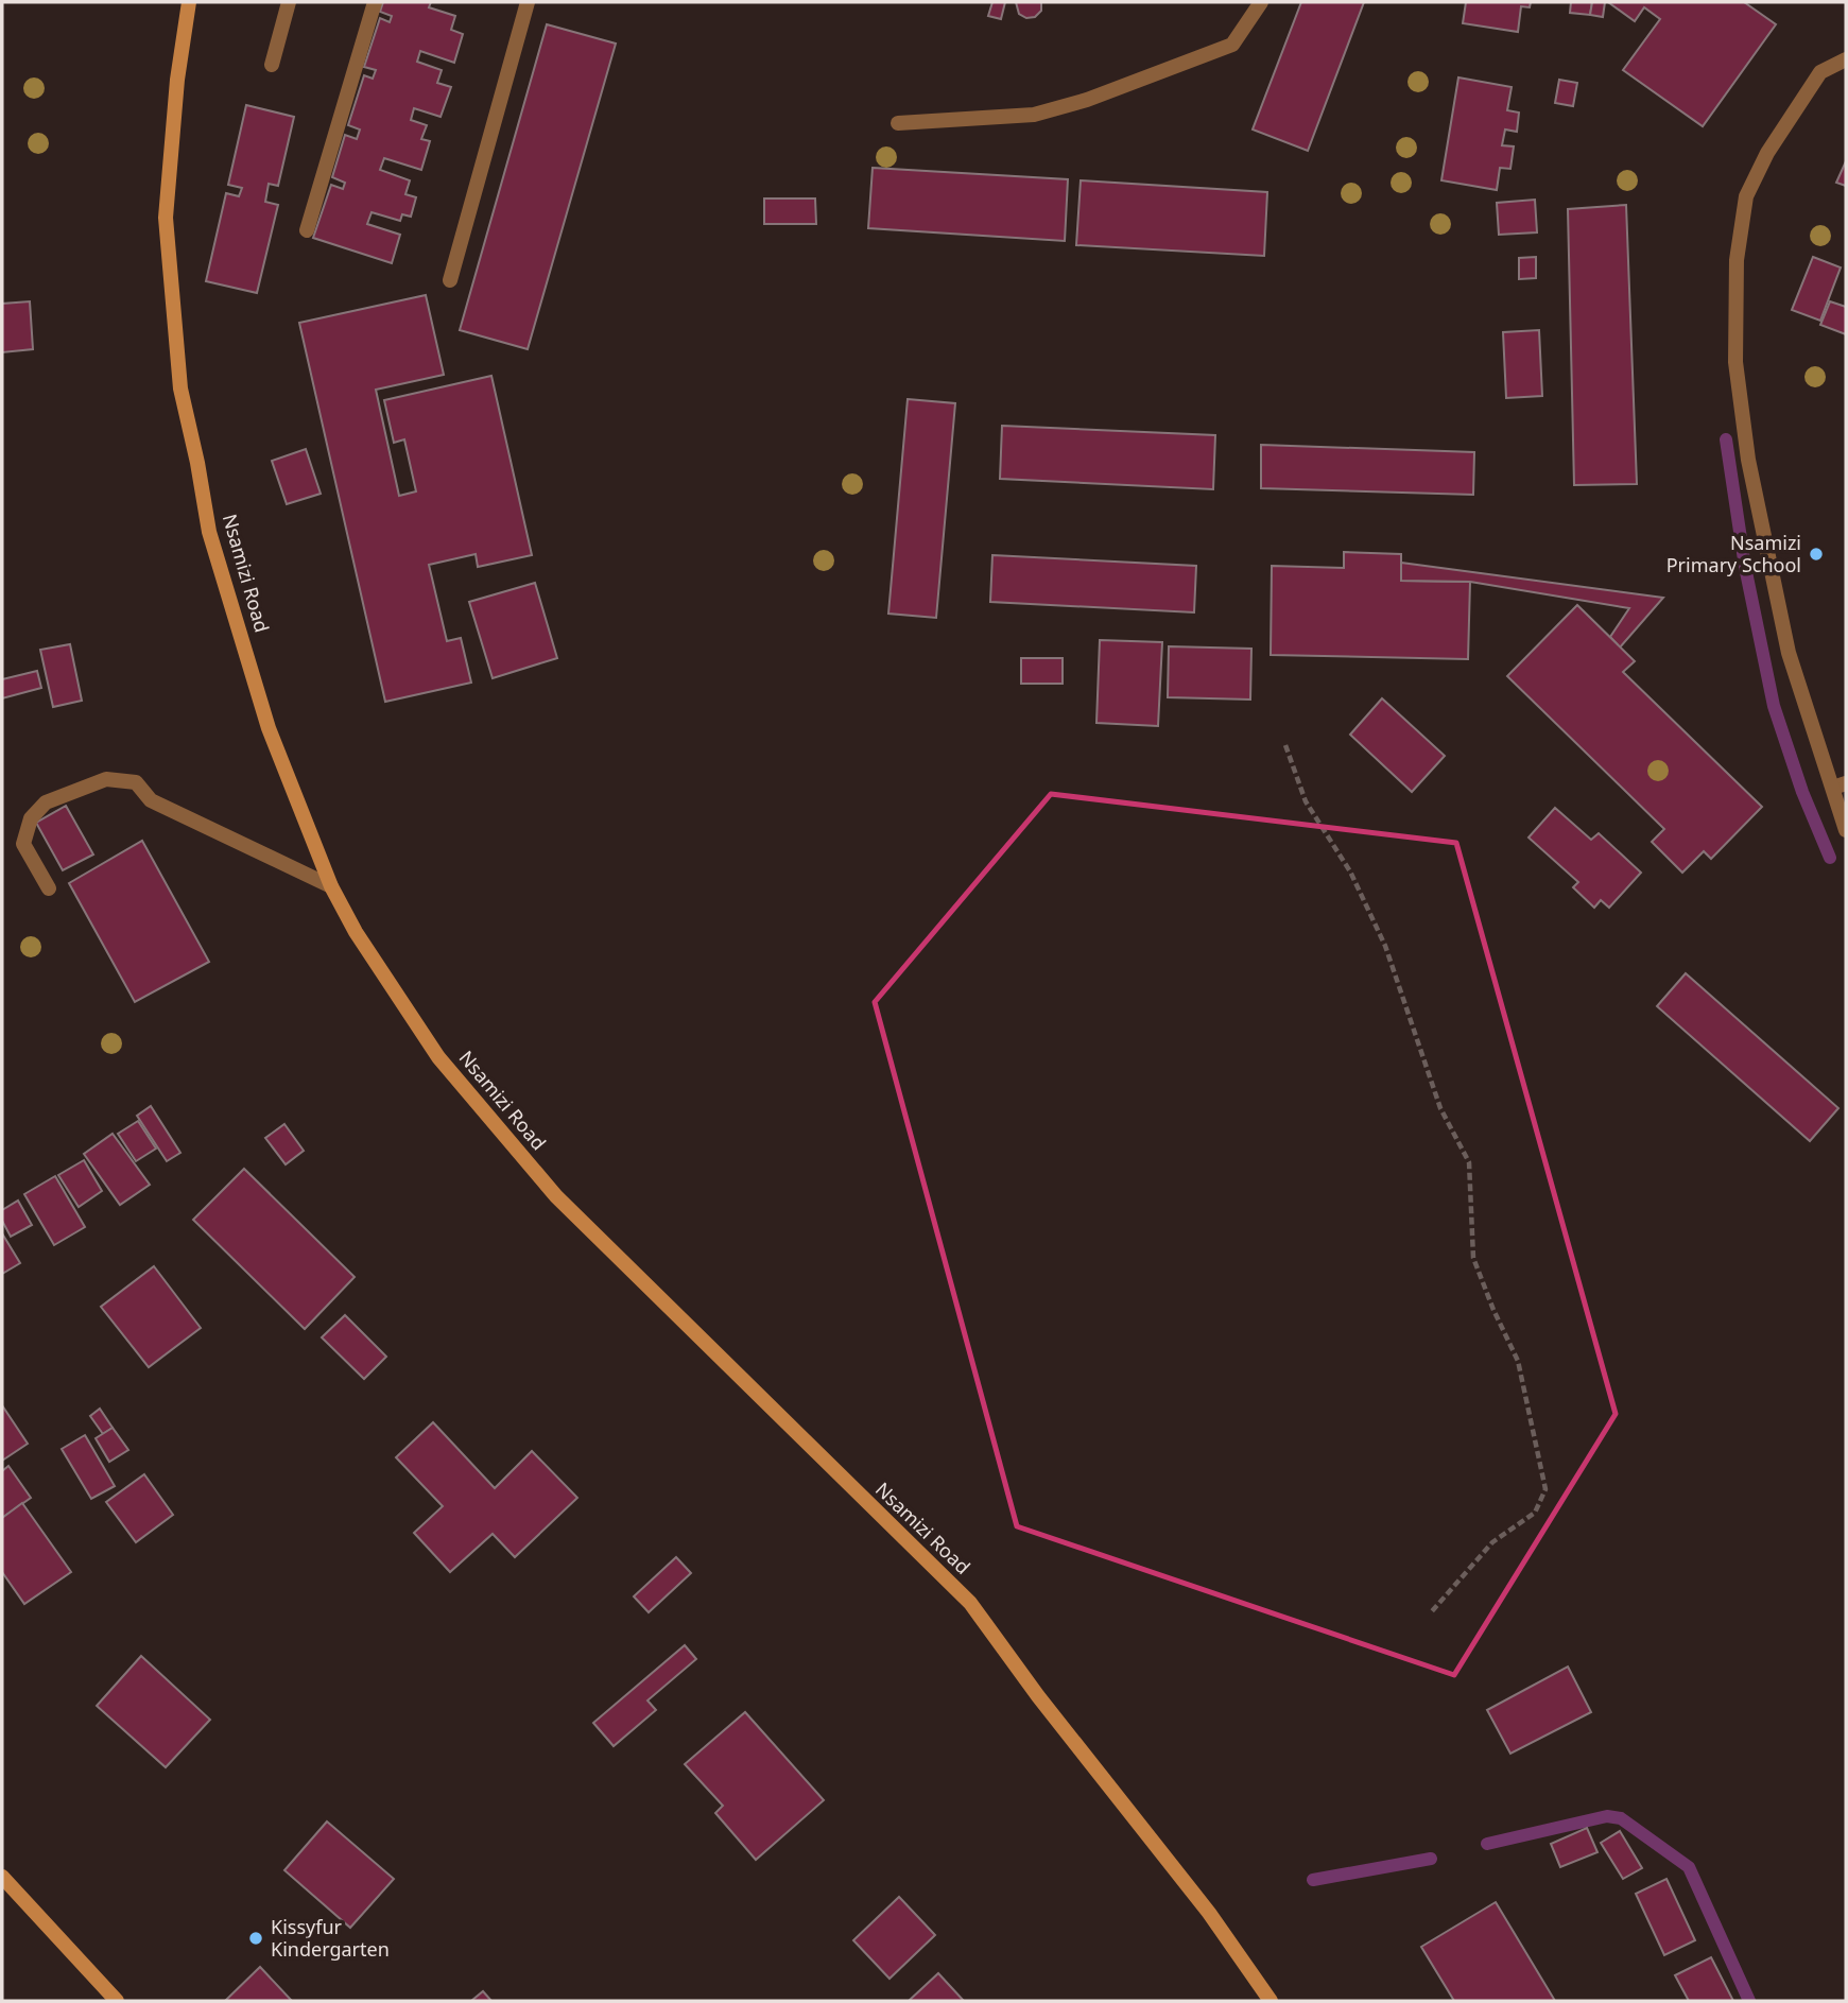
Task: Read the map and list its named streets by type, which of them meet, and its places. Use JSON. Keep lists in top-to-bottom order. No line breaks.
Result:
{"streets":{"street":["Nsamizi Road"]},"places":["Nsamizi Primary School","Kissyfur Kindergarten"]}
